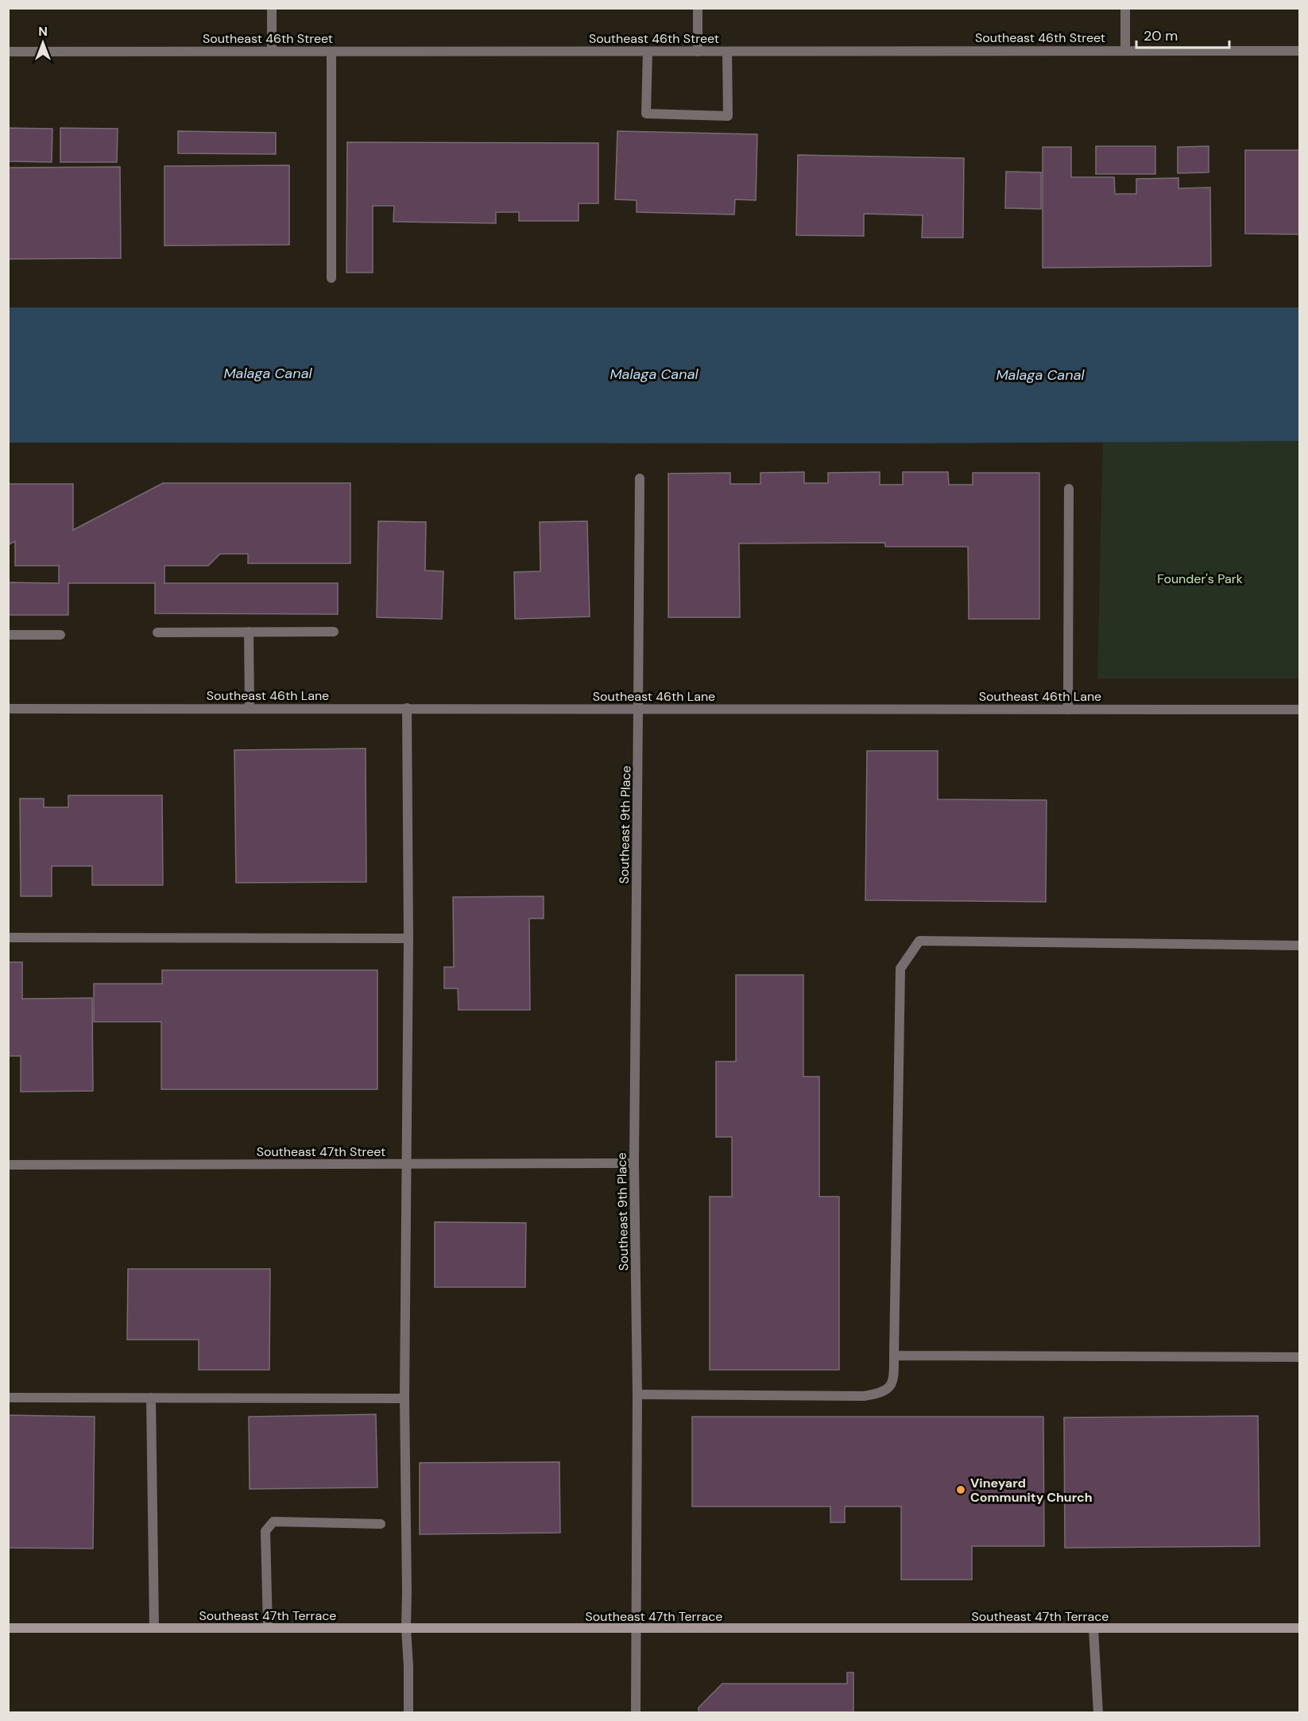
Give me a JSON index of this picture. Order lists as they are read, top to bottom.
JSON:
{
  "streets": {
    "street": [
      "Southeast 46th Street",
      "Southeast 46th Lane",
      "Southeast 9th Place",
      "Southeast 47th Street",
      "Southeast 47th Terrace"
    ]
  },
  "crossings": [
    ["Southeast 46th Lane", "Southeast 9th Place"],
    ["Southeast 9th Place", "Southeast 47th Street"],
    ["Southeast 9th Place", "Southeast 47th Terrace"]
  ],
  "water": ["Malaga Canal"],
  "parks": ["Founder's Park"],
  "places": ["Vineyard Community Church"],
  "scale_bar": "20 m",
  "north": "top"
}
